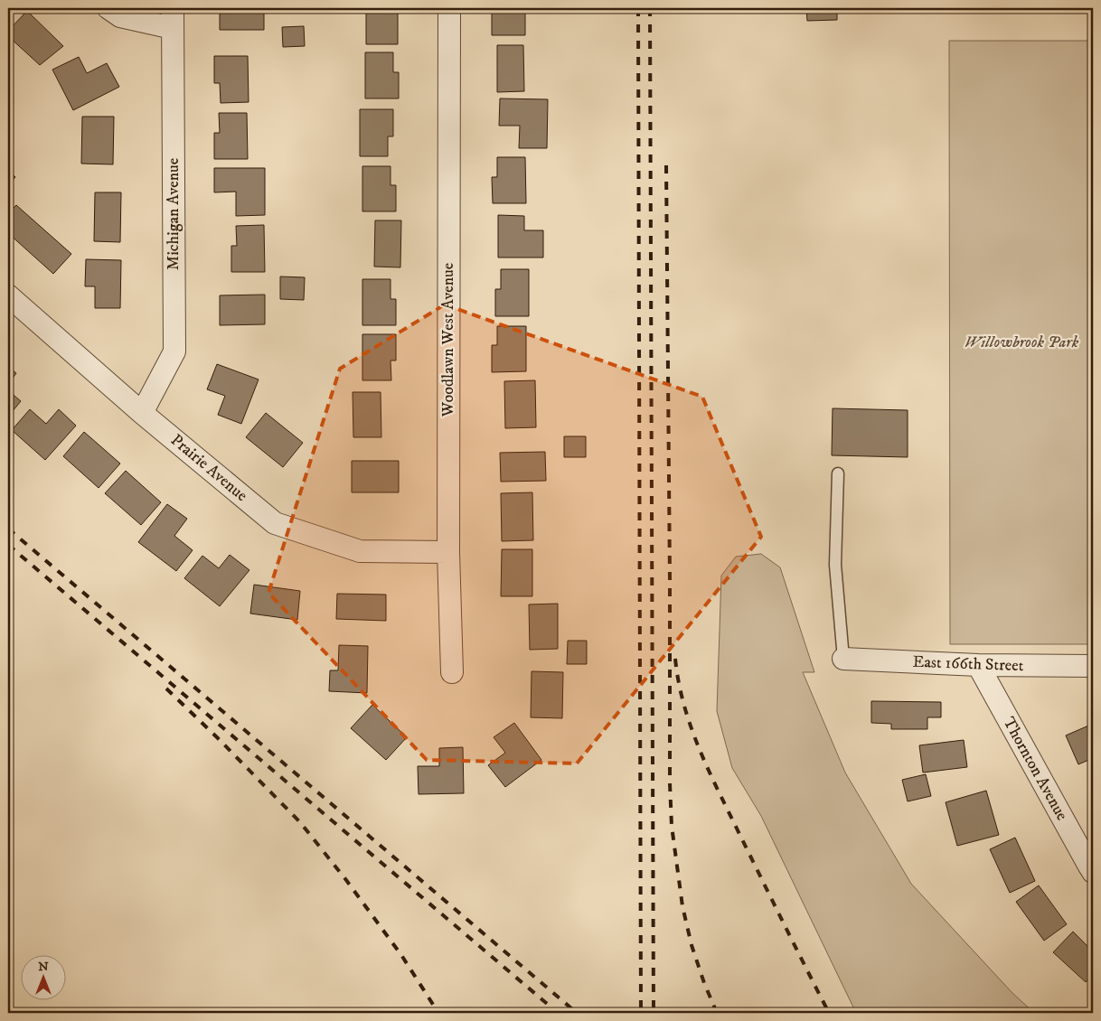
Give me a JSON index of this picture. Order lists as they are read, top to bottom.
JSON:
{
  "streets": {
    "street": [
      "Michigan Avenue",
      "Woodlawn West Avenue",
      "Prairie Avenue",
      "East 166th Street",
      "Thornton Avenue"
    ]
  },
  "crossings": [
    ["Michigan Avenue", "Prairie Avenue"],
    ["Woodlawn West Avenue", "Prairie Avenue"],
    ["East 166th Street", "Thornton Avenue"]
  ],
  "parks": ["Willowbrook Park"],
  "north": "top"
}
